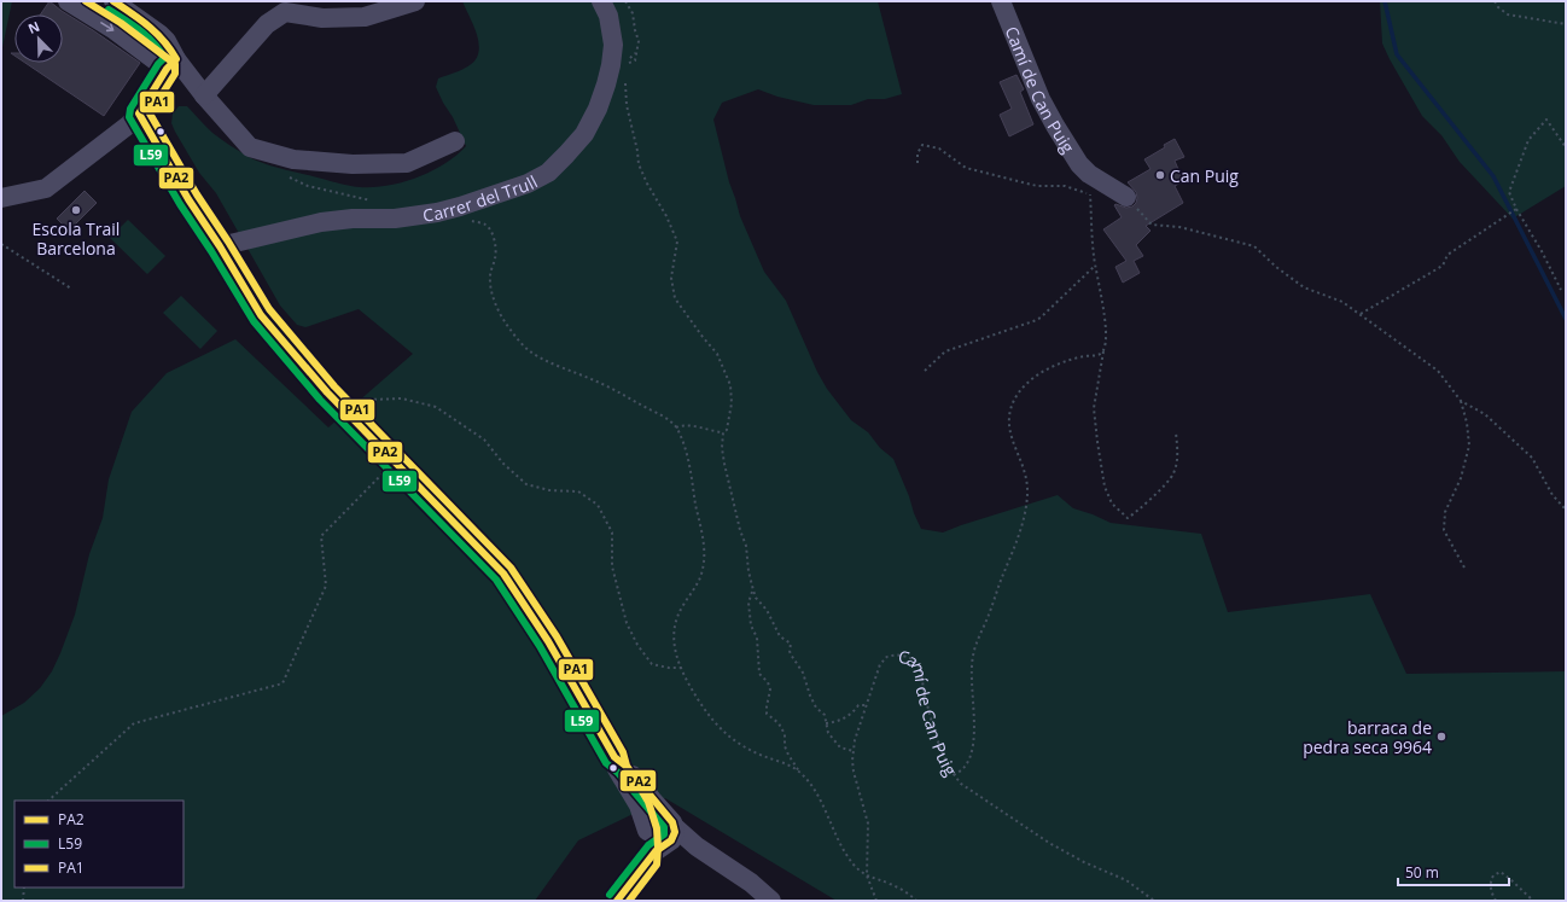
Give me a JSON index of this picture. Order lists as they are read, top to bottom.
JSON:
{
  "streets": {
    "street": ["Camí de Can Puig", "Carrer del Trull"]
  },
  "places": ["Can Puig", "Escola Trail Barcelona", "barraca de pedra seca 9964"],
  "lines": ["transit line PA2", "transit line PA1", "transit line L59"],
  "legend": ["PA2", "L59", "PA1"],
  "scale_bar": "50 m",
  "north": "top left"
}
